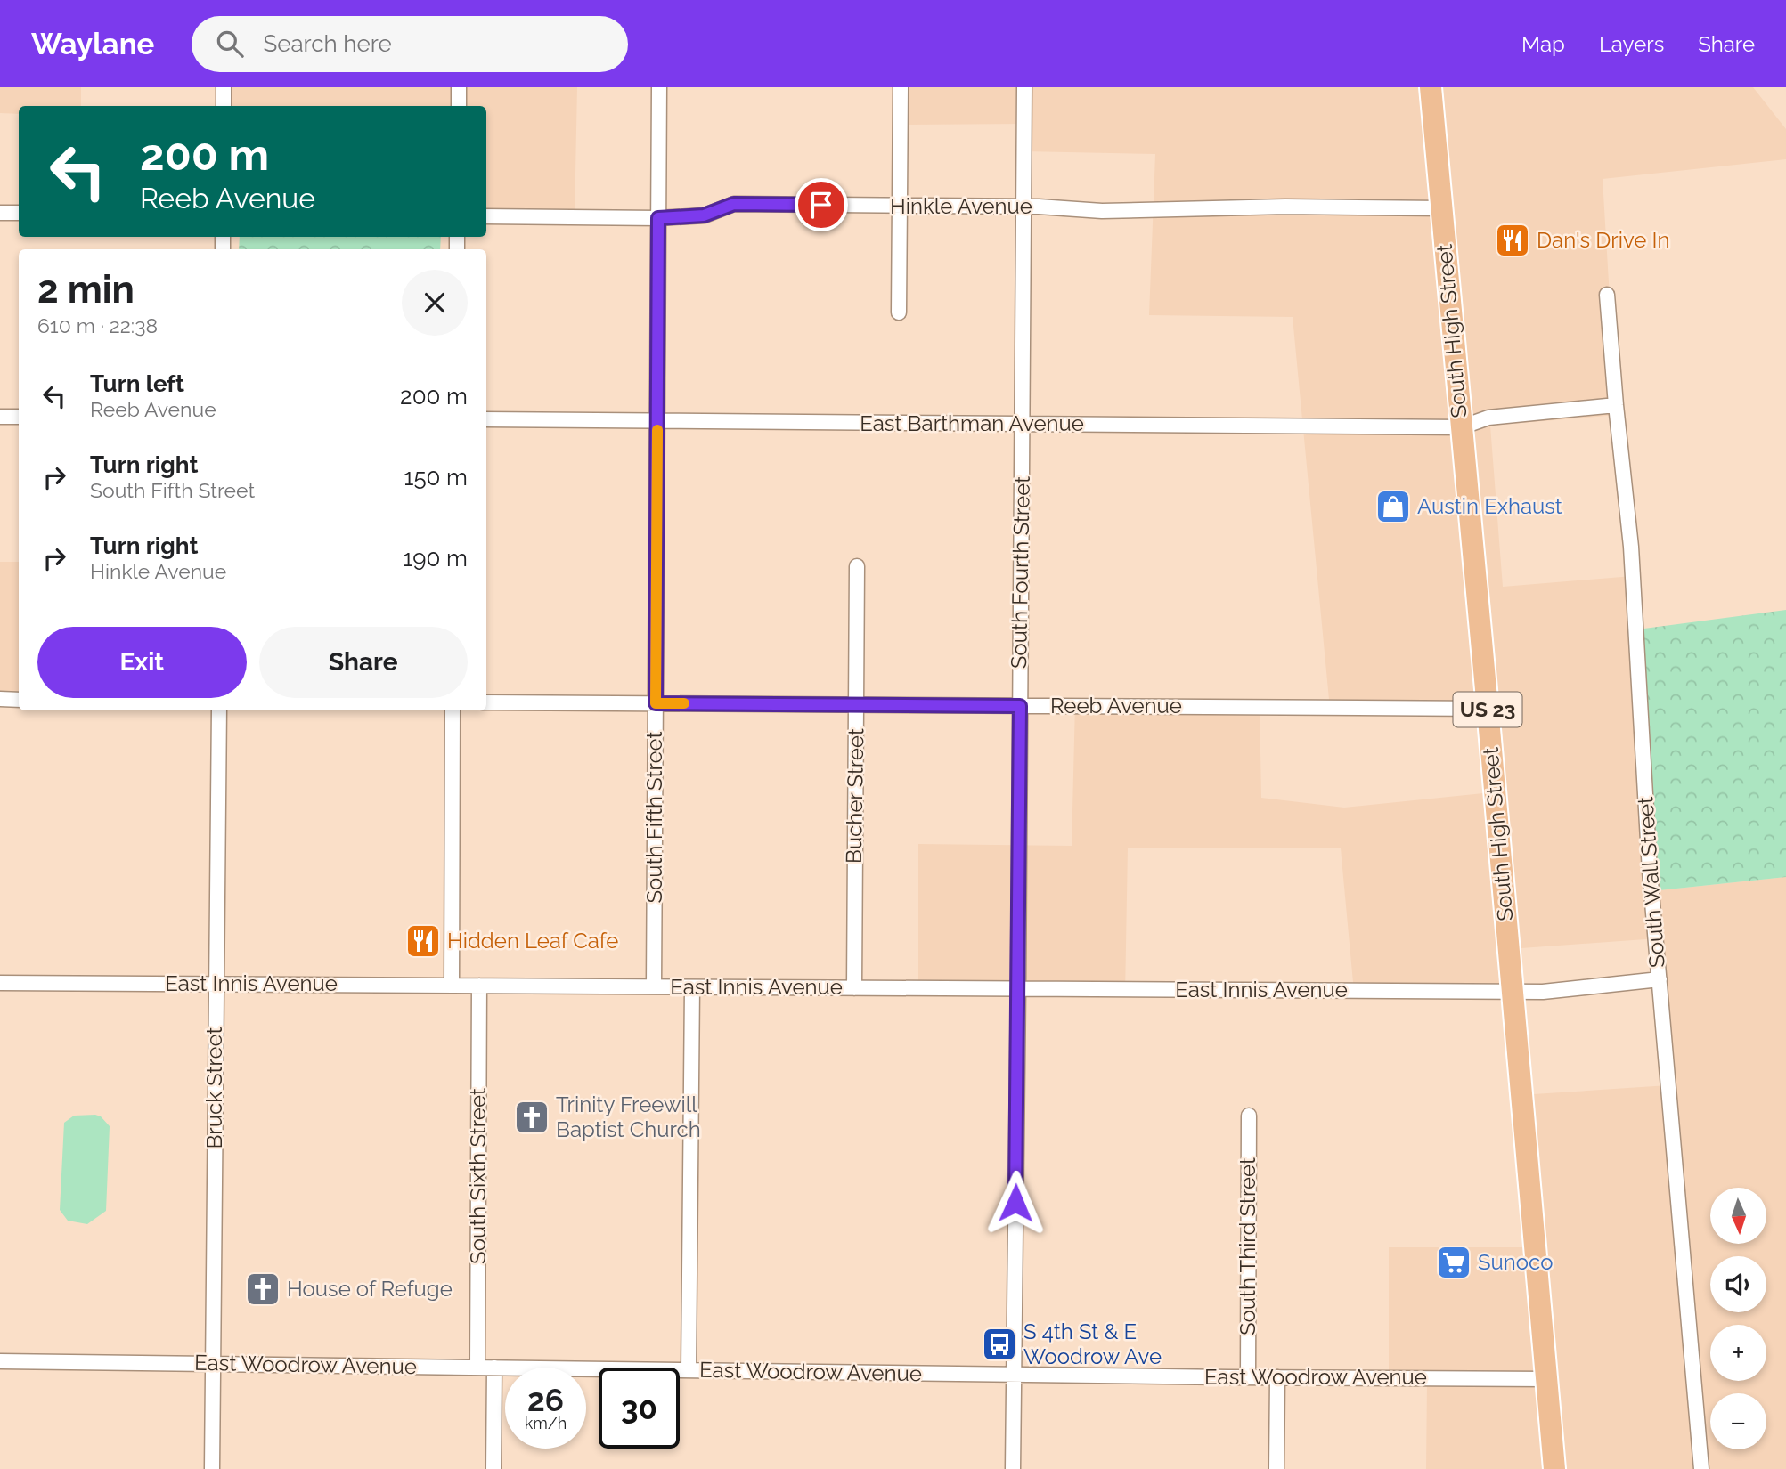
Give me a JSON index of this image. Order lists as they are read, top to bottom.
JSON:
{
  "streets": {
    "main road": ["South High Street", "US 23"],
    "street": [
      "Hinkle Avenue",
      "East Barthman Avenue",
      "South Fourth Street",
      "Reeb Avenue",
      "Bucher Street",
      "South Fifth Street",
      "South Wall Street",
      "East Innis Avenue",
      "Bruck Street",
      "South Sixth Street",
      "South Third Street",
      "East Woodrow Avenue"
    ]
  },
  "crossings": [
    ["Hinkle Avenue", "South High Street"],
    ["Hinkle Avenue", "South Fourth Street"],
    ["Hinkle Avenue", "South Fifth Street"],
    ["South High Street", "East Barthman Avenue"],
    ["South High Street", "Reeb Avenue"],
    ["South High Street", "East Innis Avenue"],
    ["South High Street", "East Woodrow Avenue"],
    ["East Barthman Avenue", "South Fourth Street"],
    ["East Barthman Avenue", "South Fifth Street"],
    ["East Barthman Avenue", "South Wall Street"],
    ["South Fourth Street", "Reeb Avenue"],
    ["South Fourth Street", "East Innis Avenue"],
    ["South Fourth Street", "East Woodrow Avenue"],
    ["Reeb Avenue", "Bucher Street"],
    ["Reeb Avenue", "South Fifth Street"],
    ["Bucher Street", "East Innis Avenue"],
    ["South Fifth Street", "East Innis Avenue"],
    ["South Wall Street", "East Innis Avenue"],
    ["East Innis Avenue", "Bruck Street"],
    ["East Innis Avenue", "South Sixth Street"],
    ["Bruck Street", "East Woodrow Avenue"],
    ["South Sixth Street", "East Woodrow Avenue"],
    ["South Third Street", "East Woodrow Avenue"]
  ],
  "places": {
    "restaurant": ["Dan's Drive In", "Hidden Leaf Cafe"],
    "shop": ["Austin Exhaust"],
    "church": ["Trinity Freewill Baptist Church", "House of Refuge"],
    "supermarket": ["Sunoco"],
    "bus stop": ["S 4th St & E Woodrow Ave"]
  },
  "north": "bottom",
  "page": {
    "header": "Waylane",
    "search": "Search here",
    "nav": ["Map", "Layers", "Share"],
    "turn": ["200 m", "Reeb Avenue"],
    "heading": ["2 min", "610 m · 22:38"],
    "list": [
      {
        "name": "Turn left",
        "note": "Reeb Avenue",
        "value": "200 m"
      },
      {
        "name": "Turn right",
        "note": "South Fifth Street",
        "value": "150 m"
      },
      {
        "name": "Turn right",
        "note": "Hinkle Avenue",
        "value": "190 m"
      }
    ],
    "buttons": ["Exit", "Share"],
    "map_buttons": ["+", "−"],
    "speed": "26 km/h",
    "limit": "30"
  }
}
